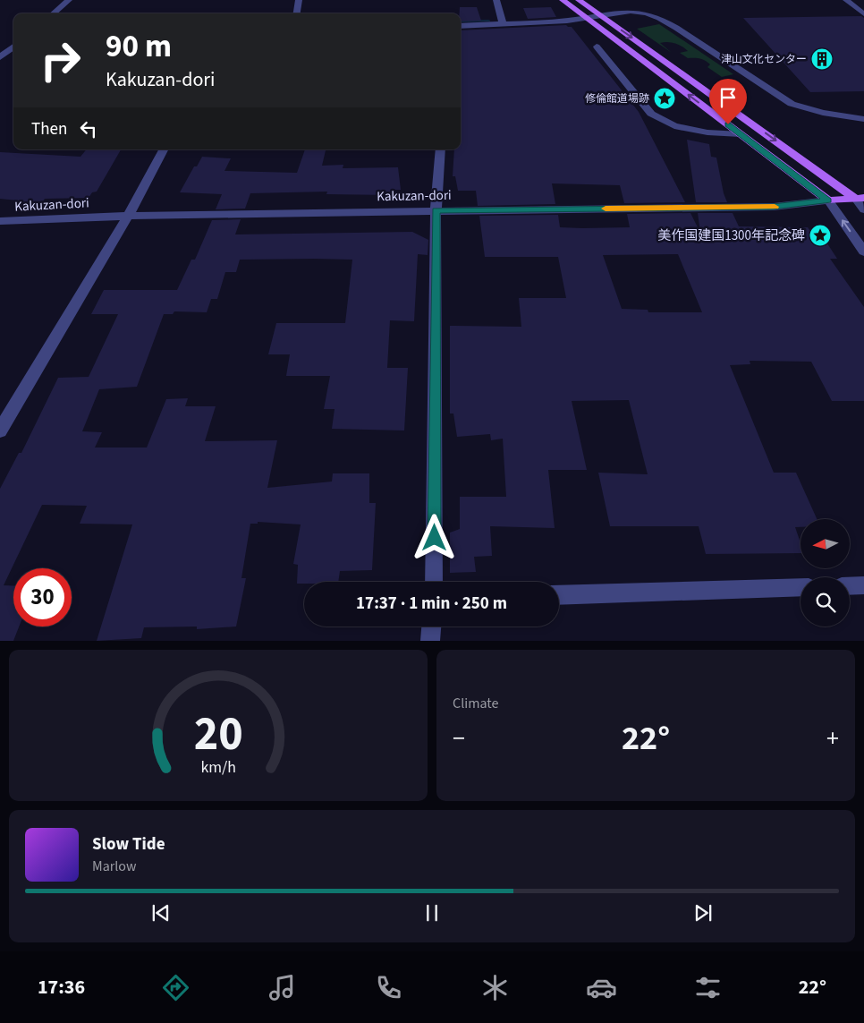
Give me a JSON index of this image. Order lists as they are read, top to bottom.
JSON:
{
  "streets": {
    "street": ["Kakuzan-dori"]
  },
  "places": {
    "building": ["津山文化センター"],
    "place": ["修倫館道場跡", "美作国建国1300年記念碑"]
  },
  "north": "left",
  "page": {
    "turn": ["90 m", "Kakuzan-dori"],
    "then": "Then",
    "limit": "30",
    "trip": "17:37 · 1 min · 250 m",
    "tile": "Climate",
    "heat": ["−", "22°", "+"],
    "song": ["Slow Tide", "Marlow"],
    "tabs": ["17:36", "22°"],
    "gauge": ["20", "km/h"]
  }
}
